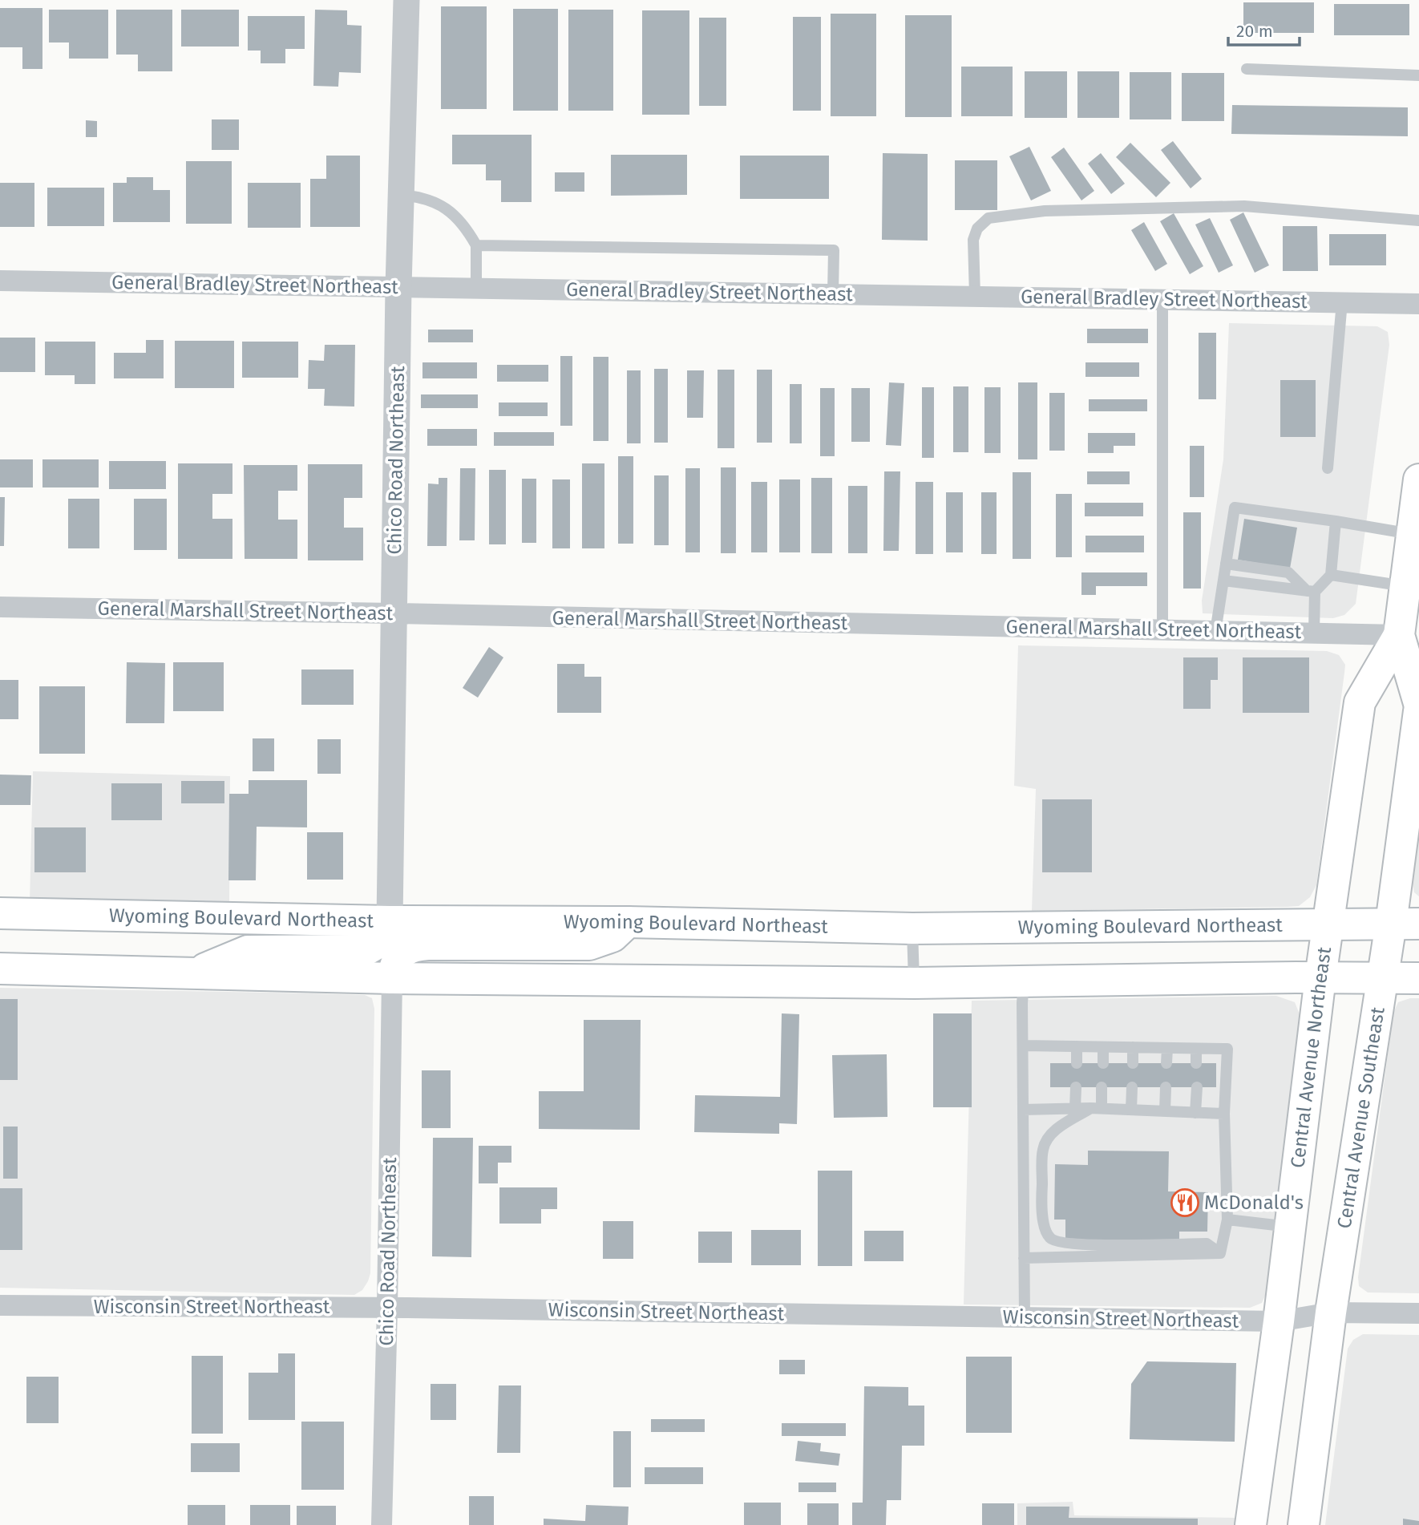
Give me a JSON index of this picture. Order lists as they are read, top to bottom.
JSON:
{
  "streets": {
    "main road": ["Wyoming Boulevard Northeast", "Central Avenue Northeast", "Central Avenue Southeast"],
    "street": [
      "General Bradley Street Northeast",
      "Chico Road Northeast",
      "General Marshall Street Northeast",
      "Wisconsin Street Northeast"
    ]
  },
  "crossings": [
    ["General Bradley Street Northeast", "Chico Road Northeast"],
    ["Chico Road Northeast", "General Marshall Street Northeast"],
    ["Chico Road Northeast", "Wyoming Boulevard Northeast"],
    ["Chico Road Northeast", "Wisconsin Street Northeast"],
    ["General Marshall Street Northeast", "Central Avenue Northeast"],
    ["Wyoming Boulevard Northeast", "Central Avenue Northeast"],
    ["Wyoming Boulevard Northeast", "Central Avenue Southeast"],
    ["Central Avenue Northeast", "Wisconsin Street Northeast"],
    ["Central Avenue Southeast", "Wisconsin Street Northeast"]
  ],
  "places": {
    "restaurant": ["McDonald's"]
  },
  "scale_bar": "20 m"
}
